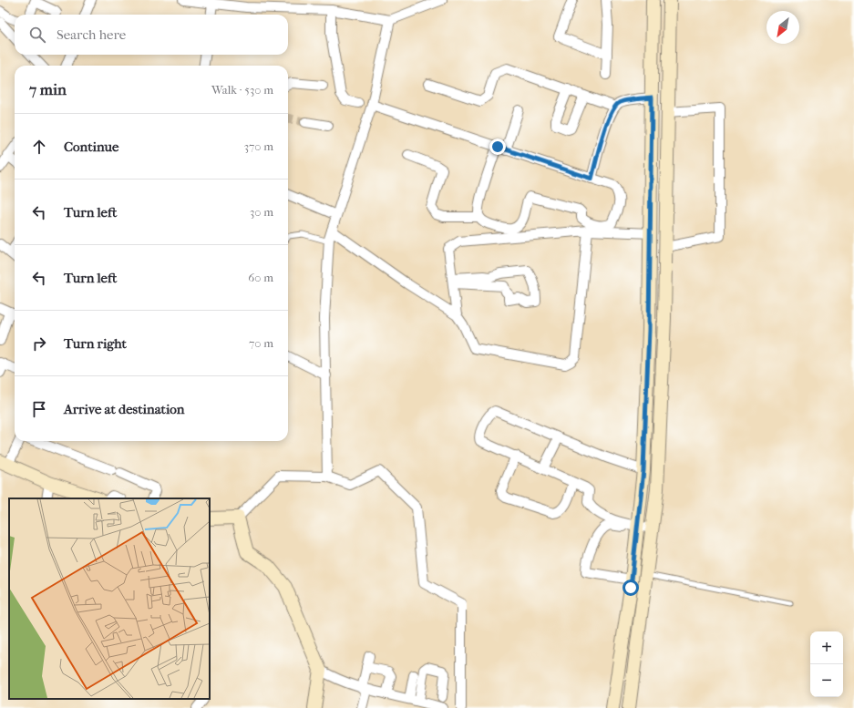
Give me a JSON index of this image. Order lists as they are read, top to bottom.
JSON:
{
  "north": "bottom left",
  "page": {
    "search": "Search here",
    "heading": ["7 min", "Walk · 530 m"],
    "list": [
      ["Continue", "370 m"],
      ["Turn left", "30 m"],
      ["Turn left", "60 m"],
      ["Turn right", "70 m"],
      "Arrive at destination"
    ],
    "map_buttons": ["+", "−"]
  }
}
